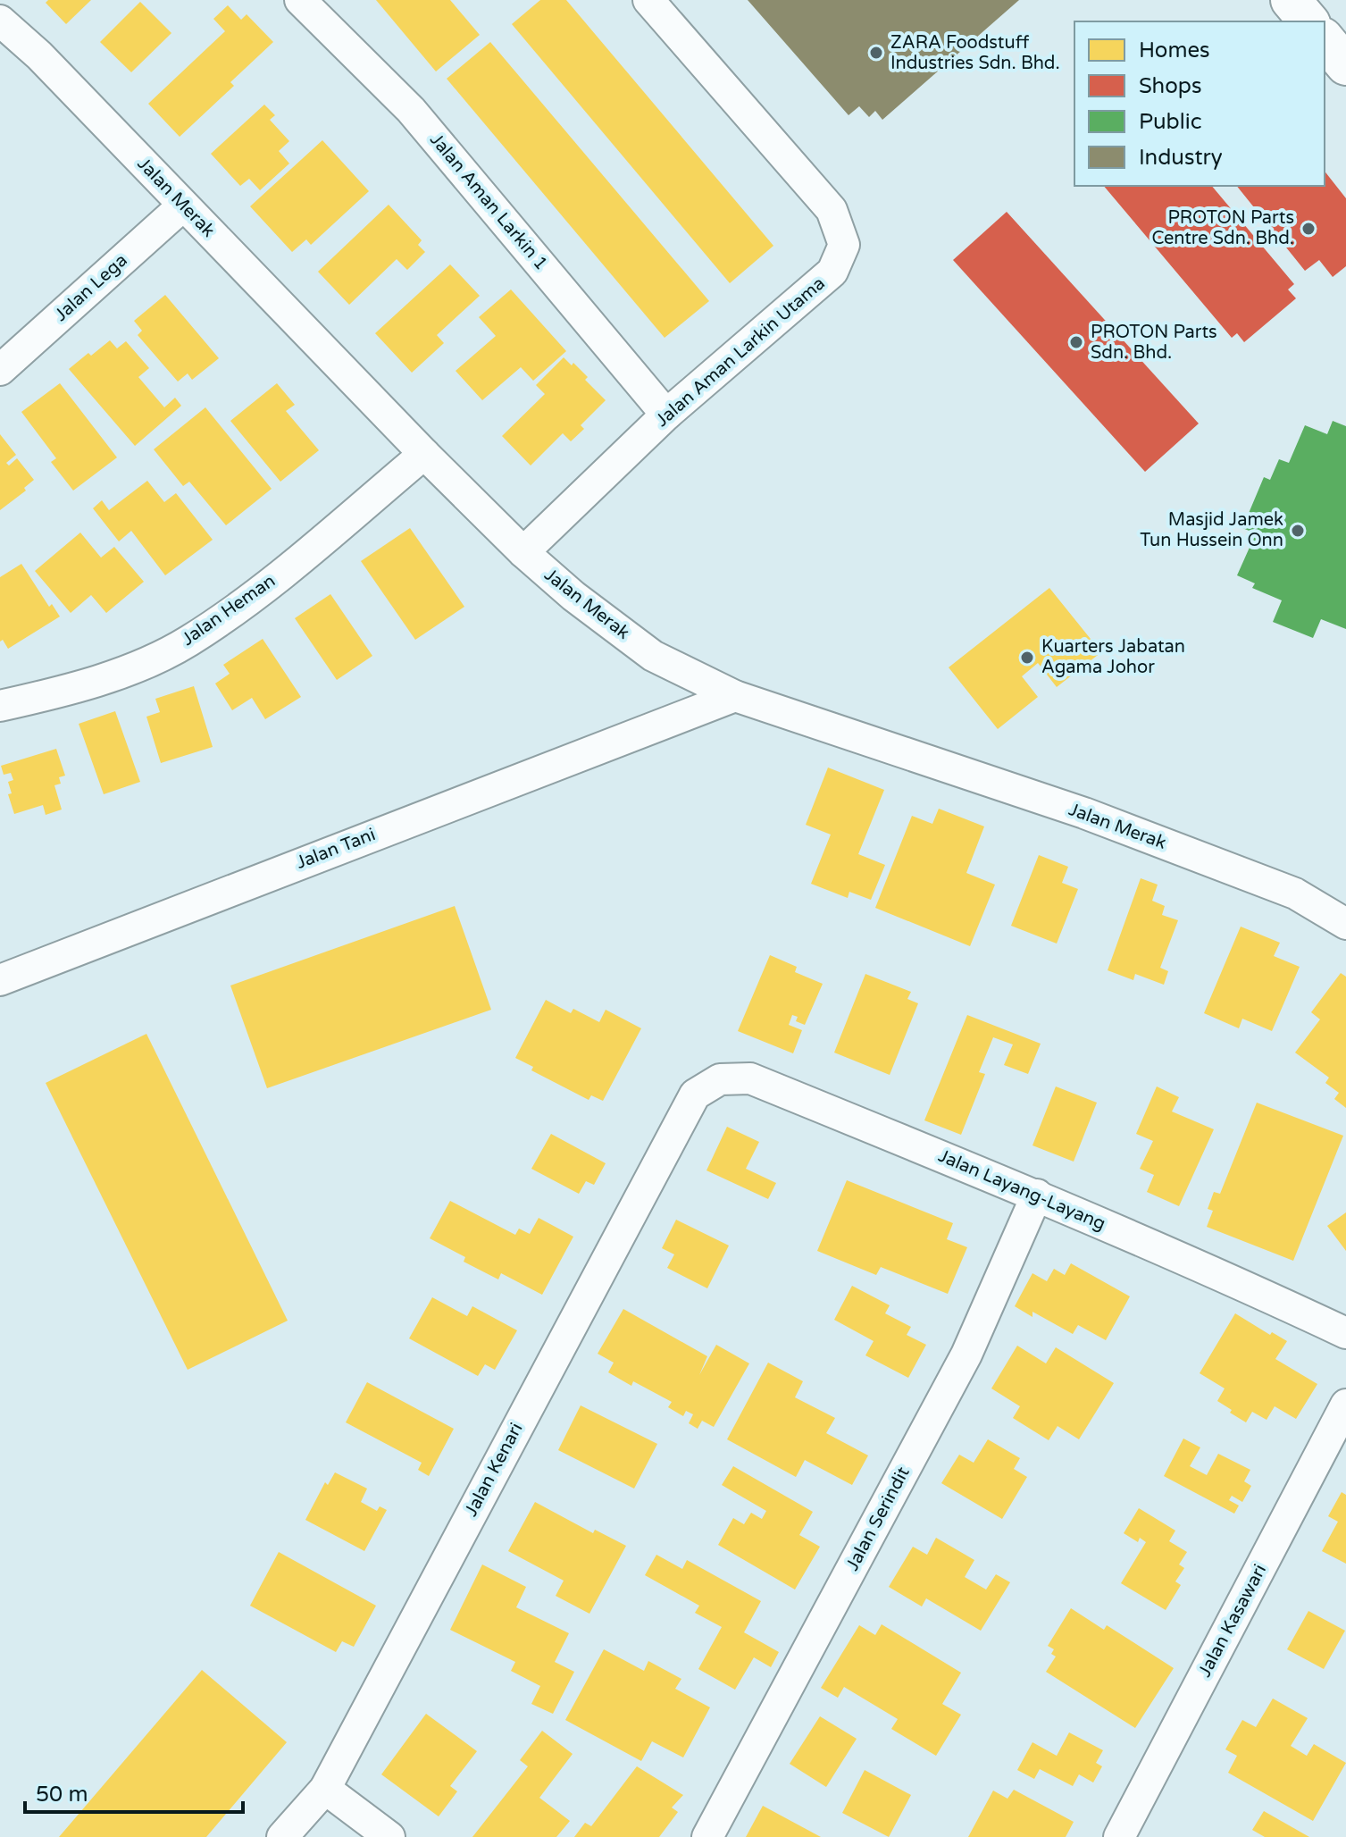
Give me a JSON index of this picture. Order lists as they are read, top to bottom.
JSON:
{
  "streets": {
    "street": [
      "Jalan Merak",
      "Jalan Aman Larkin 1",
      "Jalan Lega",
      "Jalan Aman Larkin Utama",
      "Jalan Heman",
      "Jalan Tani",
      "Jalan Layang-Layang",
      "Jalan Kenari",
      "Jalan Serindit",
      "Jalan Kasawari"
    ]
  },
  "crossings": [
    ["Jalan Merak", "Jalan Lega"],
    ["Jalan Merak", "Jalan Aman Larkin Utama"],
    ["Jalan Merak", "Jalan Heman"],
    ["Jalan Merak", "Jalan Tani"],
    ["Jalan Aman Larkin 1", "Jalan Aman Larkin Utama"],
    ["Jalan Layang-Layang", "Jalan Kenari"],
    ["Jalan Layang-Layang", "Jalan Serindit"]
  ],
  "places": [
    "ZARA Foodstuff Industries Sdn. Bhd.",
    "PROTON Parts Centre Sdn. Bhd.",
    "PROTON Parts Sdn. Bhd.",
    "Masjid Jamek Tun Hussein Onn",
    "Kuarters Jabatan Agama Johor"
  ],
  "legend": [
    "Homes",
    "Shops",
    "Public",
    "Industry"
  ],
  "scale_bar": "50 m"
}
